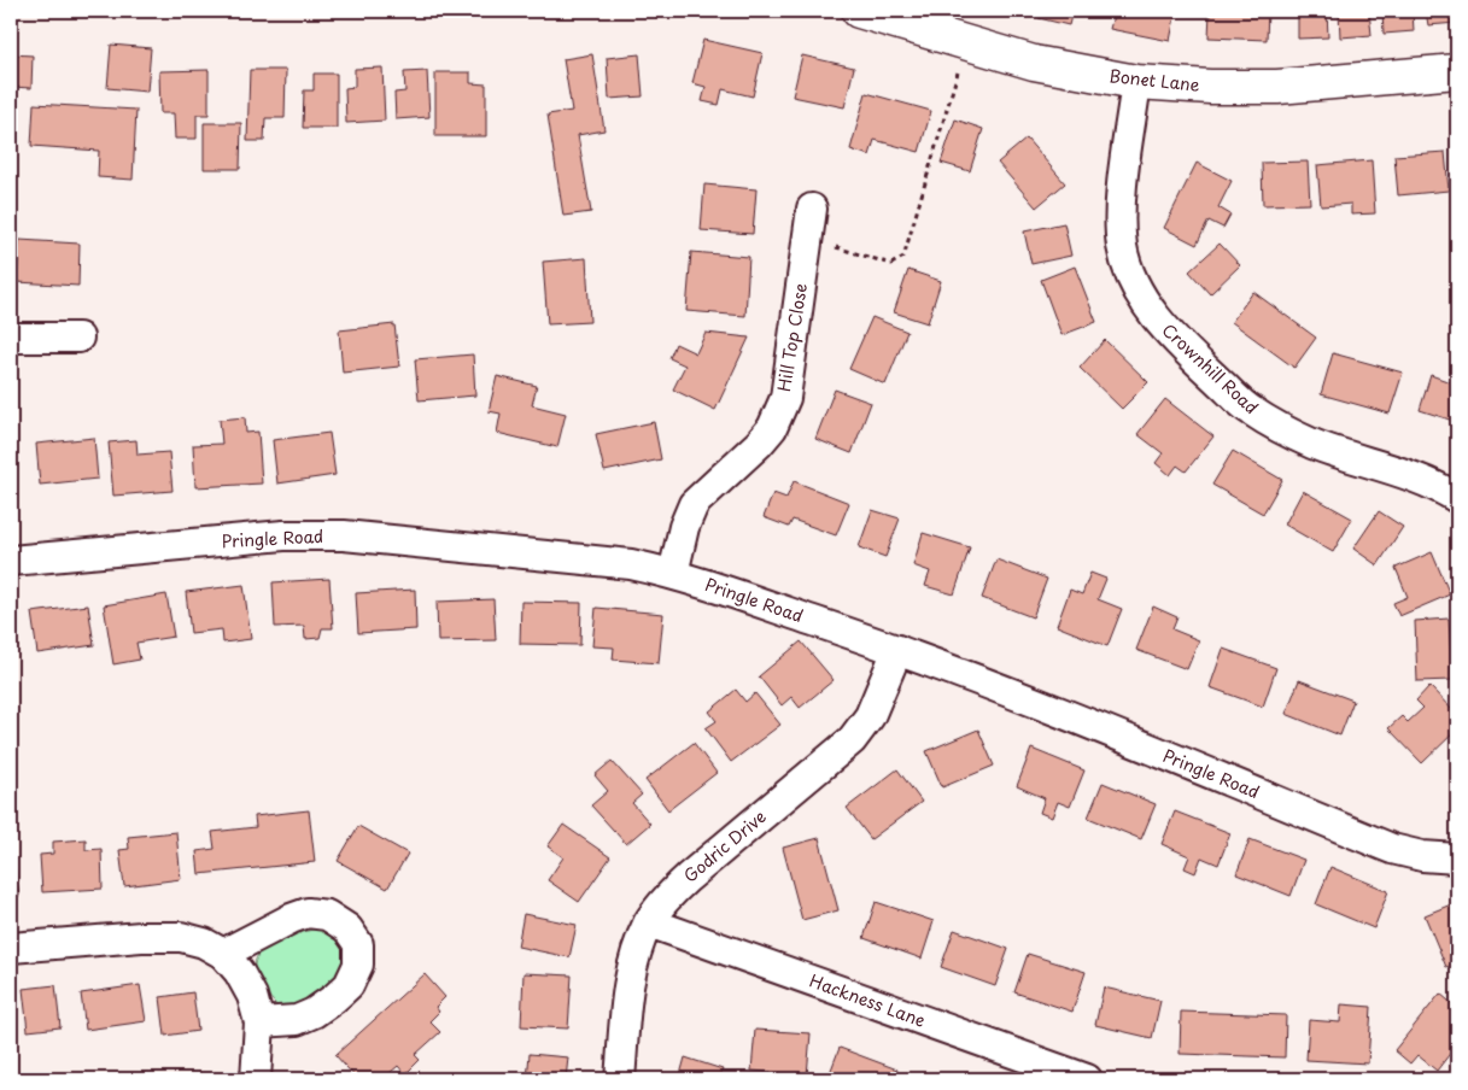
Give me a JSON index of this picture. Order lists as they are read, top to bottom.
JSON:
{
  "streets": {
    "main road": ["Bonet Lane"],
    "street": [
      "Hill Top Close",
      "Crownhill Road",
      "Pringle Road",
      "Godric Drive",
      "Hackness Lane"
    ]
  },
  "crossings": [
    ["Bonet Lane", "Crownhill Road"],
    ["Hill Top Close", "Pringle Road"],
    ["Pringle Road", "Godric Drive"],
    ["Godric Drive", "Hackness Lane"]
  ]
}
